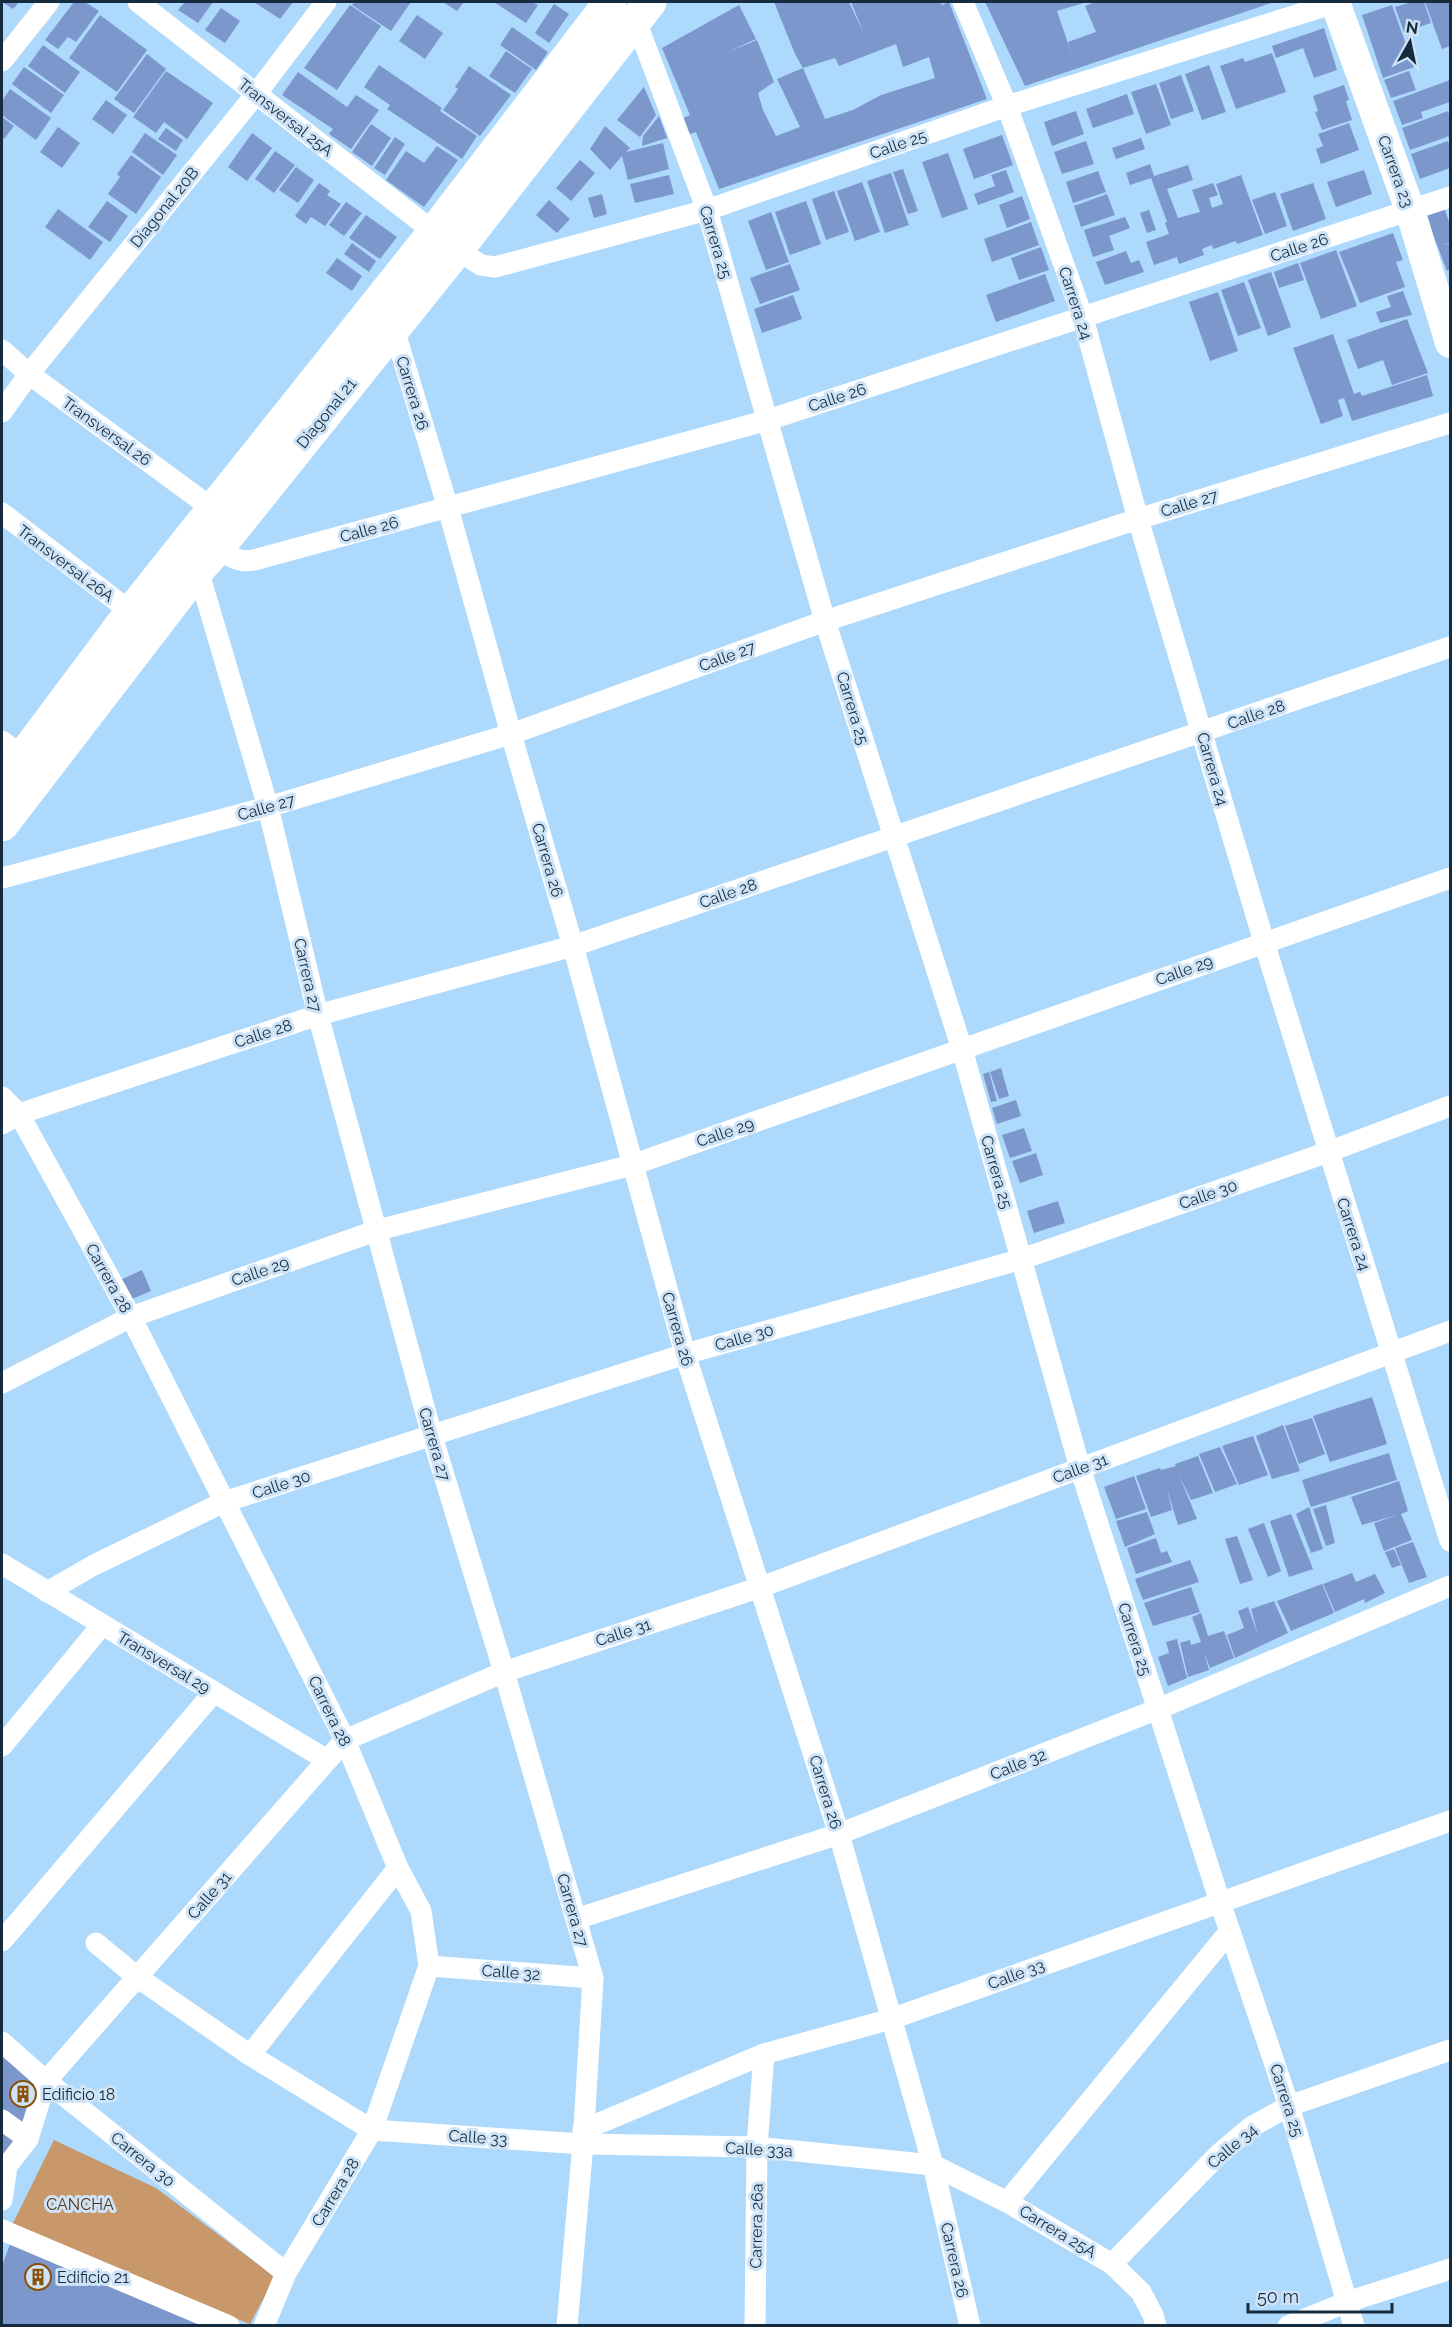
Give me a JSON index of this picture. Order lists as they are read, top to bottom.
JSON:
{
  "streets": {
    "highway": ["Diagonal 21"],
    "street": [
      "Transversal 25A",
      "Calle 25",
      "Carrera 23",
      "Diagonal 20B",
      "Carrera 25",
      "Calle 26",
      "Carrera 24",
      "Carrera 26",
      "Transversal 26",
      "Calle 27",
      "Transversal 26A",
      "Calle 28",
      "Calle 29",
      "Carrera 27",
      "Calle 30",
      "Carrera 28",
      "Calle 31",
      "Transversal 29",
      "Calle 32",
      "Calle 33",
      "Calle 34",
      "Calle 33a",
      "Carrera 30",
      "Carrera 26a",
      "Carrera 25A"
    ]
  },
  "crossings": [
    ["Transversal 25A", "Calle 25"],
    ["Transversal 25A", "Diagonal 20B"],
    ["Transversal 25A", "Diagonal 21"],
    ["Calle 25", "Carrera 23"],
    ["Calle 25", "Carrera 25"],
    ["Calle 25", "Carrera 24"],
    ["Calle 25", "Diagonal 21"],
    ["Carrera 23", "Calle 26"],
    ["Diagonal 20B", "Transversal 26"],
    ["Carrera 25", "Calle 26"],
    ["Carrera 25", "Diagonal 21"],
    ["Carrera 25", "Calle 27"],
    ["Carrera 25", "Calle 28"],
    ["Carrera 25", "Calle 29"],
    ["Carrera 25", "Calle 30"],
    ["Carrera 25", "Calle 31"],
    ["Carrera 25", "Calle 32"],
    ["Carrera 25", "Calle 33"],
    ["Carrera 25", "Calle 34"],
    ["Calle 26", "Carrera 24"],
    ["Calle 26", "Carrera 26"],
    ["Calle 26", "Diagonal 21"],
    ["Calle 26", "Carrera 27"],
    ["Carrera 24", "Calle 27"],
    ["Carrera 24", "Calle 28"],
    ["Carrera 24", "Calle 29"],
    ["Carrera 24", "Calle 30"],
    ["Carrera 24", "Calle 31"],
    ["Carrera 26", "Diagonal 21"],
    ["Carrera 26", "Calle 27"],
    ["Carrera 26", "Calle 28"],
    ["Carrera 26", "Calle 29"],
    ["Carrera 26", "Calle 30"],
    ["Carrera 26", "Calle 31"],
    ["Carrera 26", "Calle 32"],
    ["Carrera 26", "Calle 33"],
    ["Carrera 26", "Calle 33a"],
    ["Carrera 26", "Carrera 25A"],
    ["Diagonal 21", "Transversal 26"],
    ["Diagonal 21", "Transversal 26A"],
    ["Diagonal 21", "Carrera 27"],
    ["Calle 27", "Carrera 27"],
    ["Calle 28", "Carrera 27"],
    ["Calle 28", "Carrera 28"],
    ["Calle 29", "Carrera 27"],
    ["Calle 29", "Carrera 28"],
    ["Carrera 27", "Calle 30"],
    ["Carrera 27", "Calle 31"],
    ["Carrera 27", "Calle 32"],
    ["Carrera 27", "Calle 33"],
    ["Carrera 27", "Calle 33a"],
    ["Calle 30", "Carrera 28"],
    ["Calle 30", "Transversal 29"],
    ["Carrera 28", "Calle 31"],
    ["Carrera 28", "Calle 32"],
    ["Carrera 28", "Calle 33"],
    ["Carrera 28", "Carrera 30"],
    ["Calle 31", "Transversal 29"],
    ["Calle 31", "Carrera 30"],
    ["Calle 33", "Calle 33a"],
    ["Calle 33", "Carrera 26a"],
    ["Calle 34", "Carrera 25A"],
    ["Calle 33a", "Carrera 26a"],
    ["Calle 33a", "Carrera 25A"]
  ],
  "parks": ["CANCHA"],
  "places": {
    "building": ["Edificio 18", "Edificio 21"]
  },
  "scale_bar": "50 m",
  "north": "top"
}
